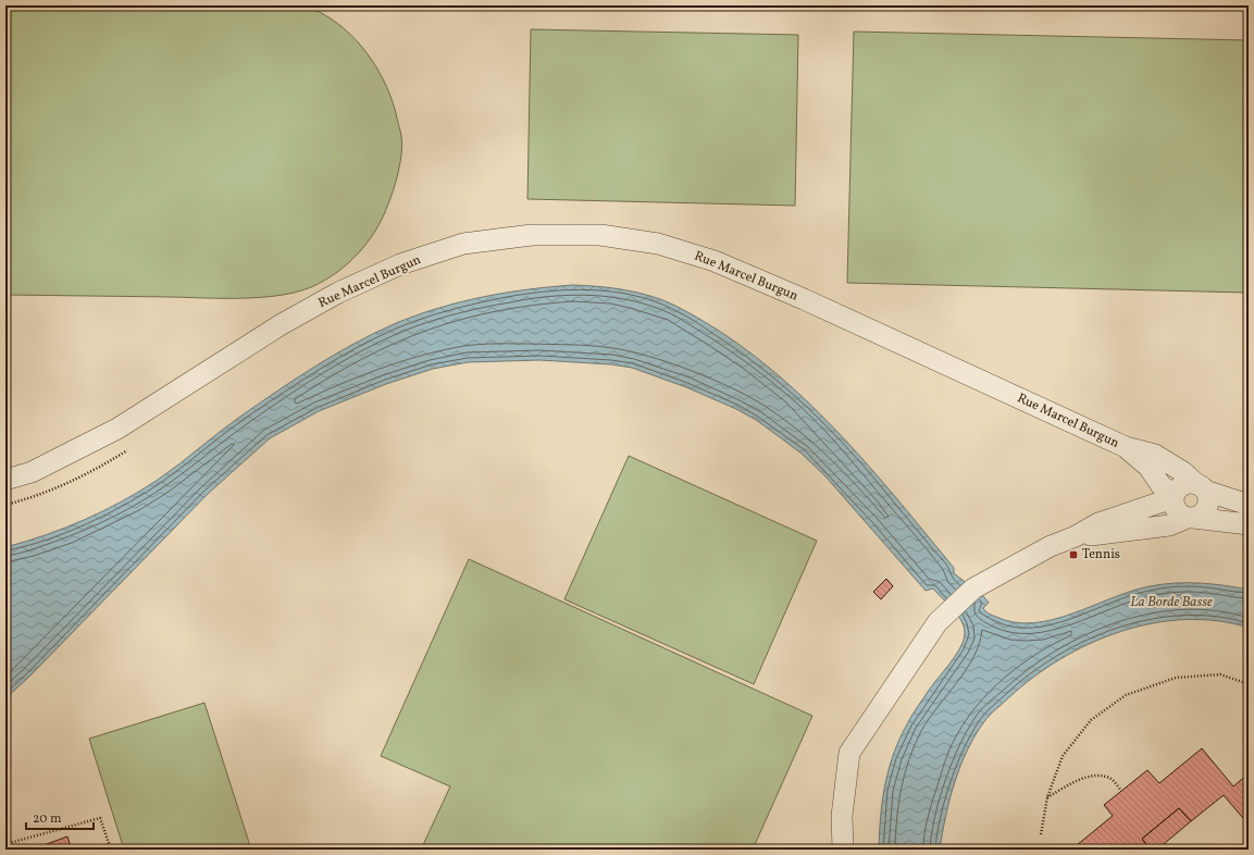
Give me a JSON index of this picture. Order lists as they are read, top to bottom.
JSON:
{
  "streets": {
    "street": ["Rue Marcel Burgun"]
  },
  "water": ["La Borde Basse"],
  "places": {
    "transit": ["Tennis"]
  },
  "scale_bar": "20 m"
}
